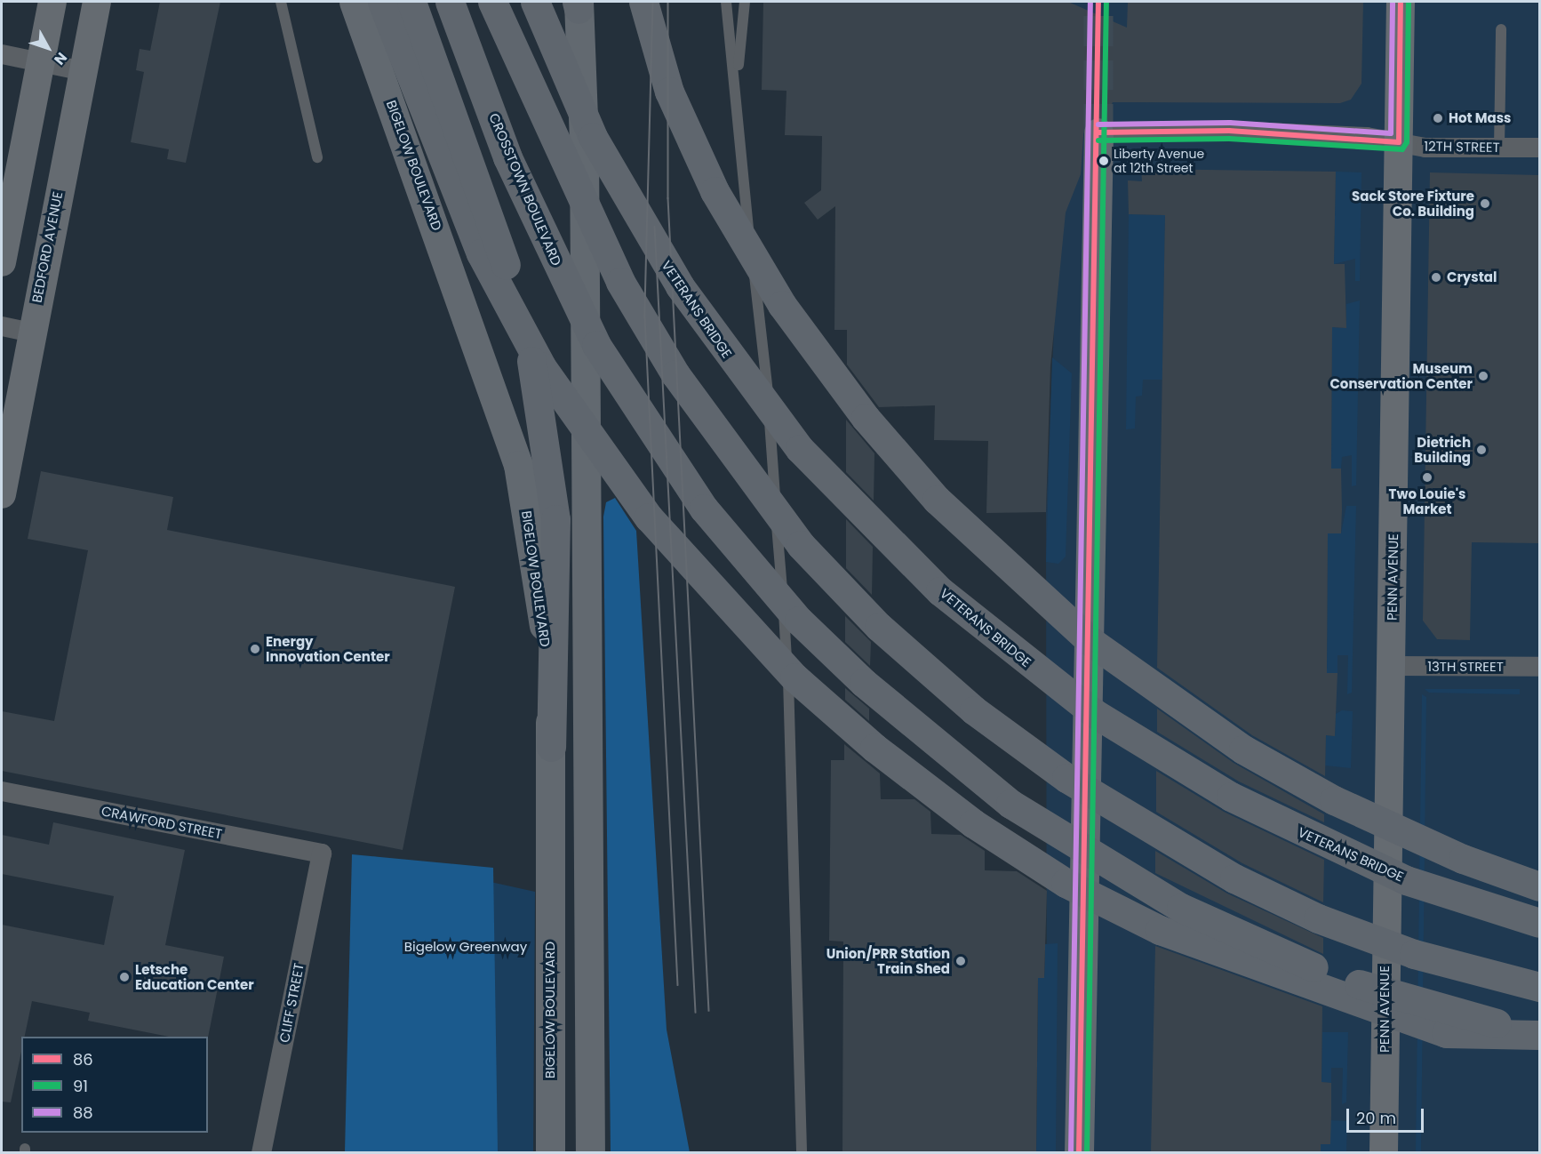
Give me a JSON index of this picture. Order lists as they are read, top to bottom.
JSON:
{
  "streets": {
    "highway": ["CROSSTOWN BOULEVARD", "VETERANS BRIDGE"],
    "main road": ["BIGELOW BOULEVARD"],
    "street": [
      "12TH STREET",
      "BEDFORD AVENUE",
      "PENN AVENUE",
      "13TH STREET",
      "CRAWFORD STREET",
      "CLIFF STREET"
    ]
  },
  "crossings": [
    ["12TH STREET", "PENN AVENUE"],
    ["PENN AVENUE", "13TH STREET"],
    ["CRAWFORD STREET", "CLIFF STREET"]
  ],
  "parks": ["Bigelow Greenway"],
  "places": [
    "Hot Mass",
    "Liberty Avenue at 12th Street",
    "Sack Store Fixture Co. Building",
    "Crystal",
    "Museum Conservation Center",
    "Dietrich Building",
    "Two Louie's Market",
    "Energy Innovation Center",
    "Union/PRR Station Train Shed",
    "Letsche Education Center"
  ],
  "lines": ["transit line 86", "transit line 91", "transit line 88"],
  "legend": ["86", "91", "88"],
  "scale_bar": "20 m",
  "north": "bottom right"
}
